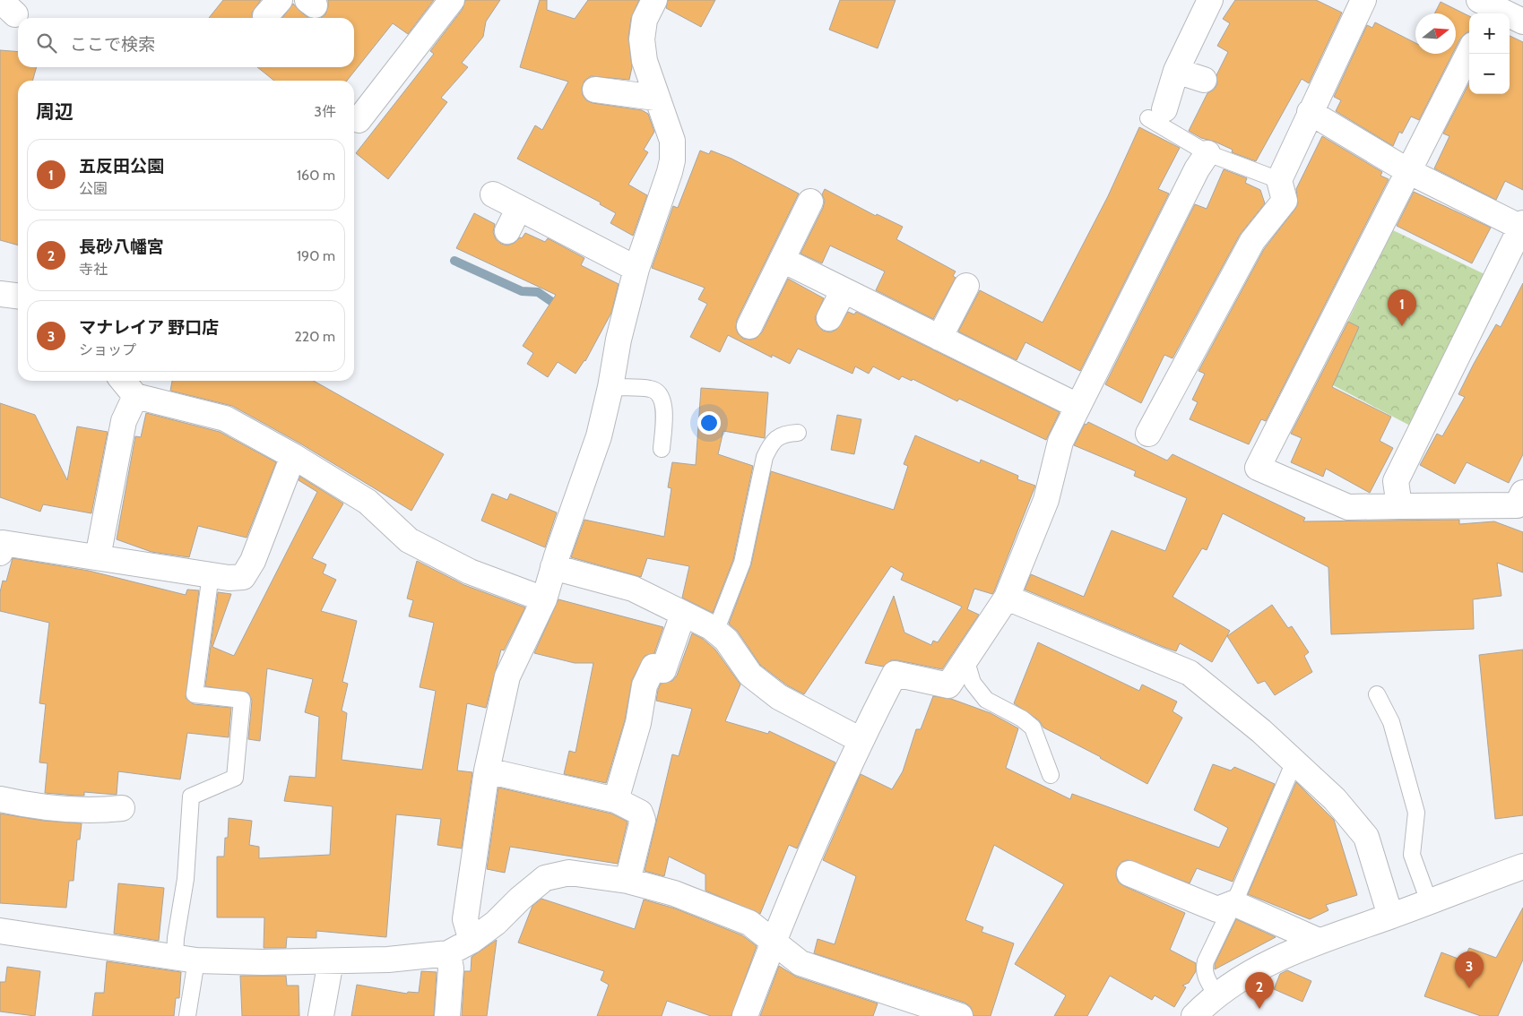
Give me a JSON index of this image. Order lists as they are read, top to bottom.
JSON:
{
  "north": "right",
  "page": {
    "map_buttons": ["+", "−"],
    "search": "ここで検索",
    "heading": ["周辺", "3件"],
    "list": [
      {
        "mark": "1",
        "name": "五反田公園",
        "note": "公園",
        "value": "160 m"
      },
      {
        "mark": "2",
        "name": "長砂八幡宮",
        "note": "寺社",
        "value": "190 m"
      },
      {
        "mark": "3",
        "name": "マナレイア 野口店",
        "note": "ショップ",
        "value": "220 m"
      }
    ],
    "pins": ["1", "3", "2"]
  }
}
